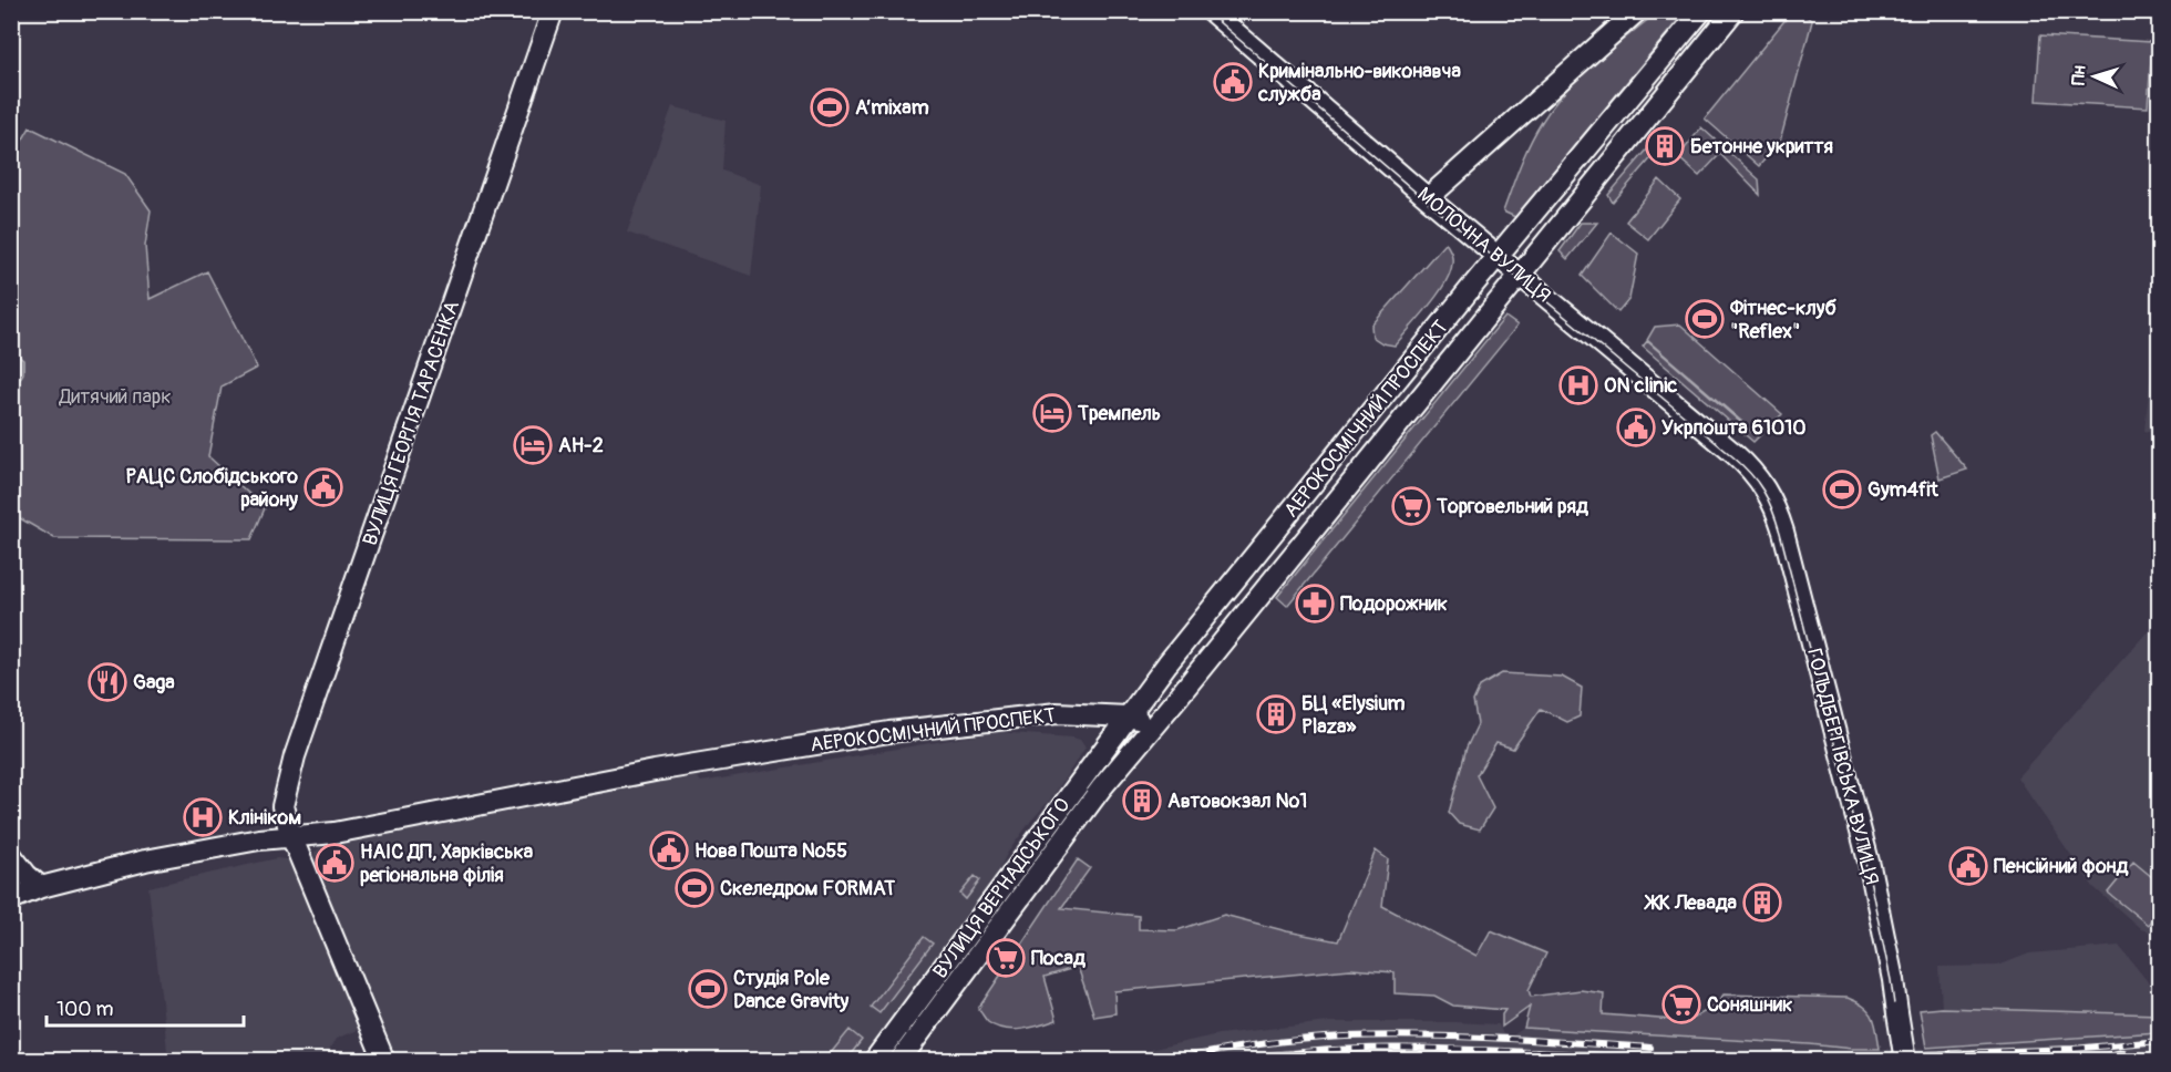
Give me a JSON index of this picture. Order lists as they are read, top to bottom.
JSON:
{
  "streets": {
    "main road": [
      "МОЛОЧНА ВУЛИЦЯ",
      "АЕРОКОСМІЧНИЙ ПРОСПЕКТ",
      "ВУЛИЦЯ ГЕОРГІЯ ТАРАСЕНКА",
      "ГОЛЬДБЕРГІВСЬКА ВУЛИЦЯ",
      "ВУЛИЦЯ ВЕРНАДСЬКОГО"
    ]
  },
  "crossings": [
    ["МОЛОЧНА ВУЛИЦЯ", "АЕРОКОСМІЧНИЙ ПРОСПЕКТ"],
    ["МОЛОЧНА ВУЛИЦЯ", "ГОЛЬДБЕРГІВСЬКА ВУЛИЦЯ"],
    ["АЕРОКОСМІЧНИЙ ПРОСПЕКТ", "ВУЛИЦЯ ГЕОРГІЯ ТАРАСЕНКА"],
    ["АЕРОКОСМІЧНИЙ ПРОСПЕКТ", "ВУЛИЦЯ ВЕРНАДСЬКОГО"]
  ],
  "parks": ["Дитячий парк"],
  "places": {
    "public building": [
      "Кримінально-виконавча служба",
      "Укрпошта 61010",
      "РАЦС Слобідського району",
      "Нова Пошта №55",
      "НАІС ДП, Харківська регіональна філія",
      "Пенсійний фонд"
    ],
    "sports": [
      "A’mixam",
      "Фітнес-клуб \"Reflex\"",
      "Gym4fit",
      "Скеледром FORMAT",
      "Студія Pole Dance Gravity"
    ],
    "building": [
      "Бетонне укриття",
      "БЦ «Elysium Plaza»",
      "Автовокзал №1",
      "ЖК Левада"
    ],
    "hospital": ["ON clinic", "Клініком"],
    "hotel": ["Тремпель", "АН-2"],
    "supermarket": ["Торговельний ряд", "Посад", "Соняшник"],
    "pharmacy": ["Подорожник"],
    "restaurant": ["Gaga"]
  },
  "scale_bar": "100 m",
  "north": "left"
}
